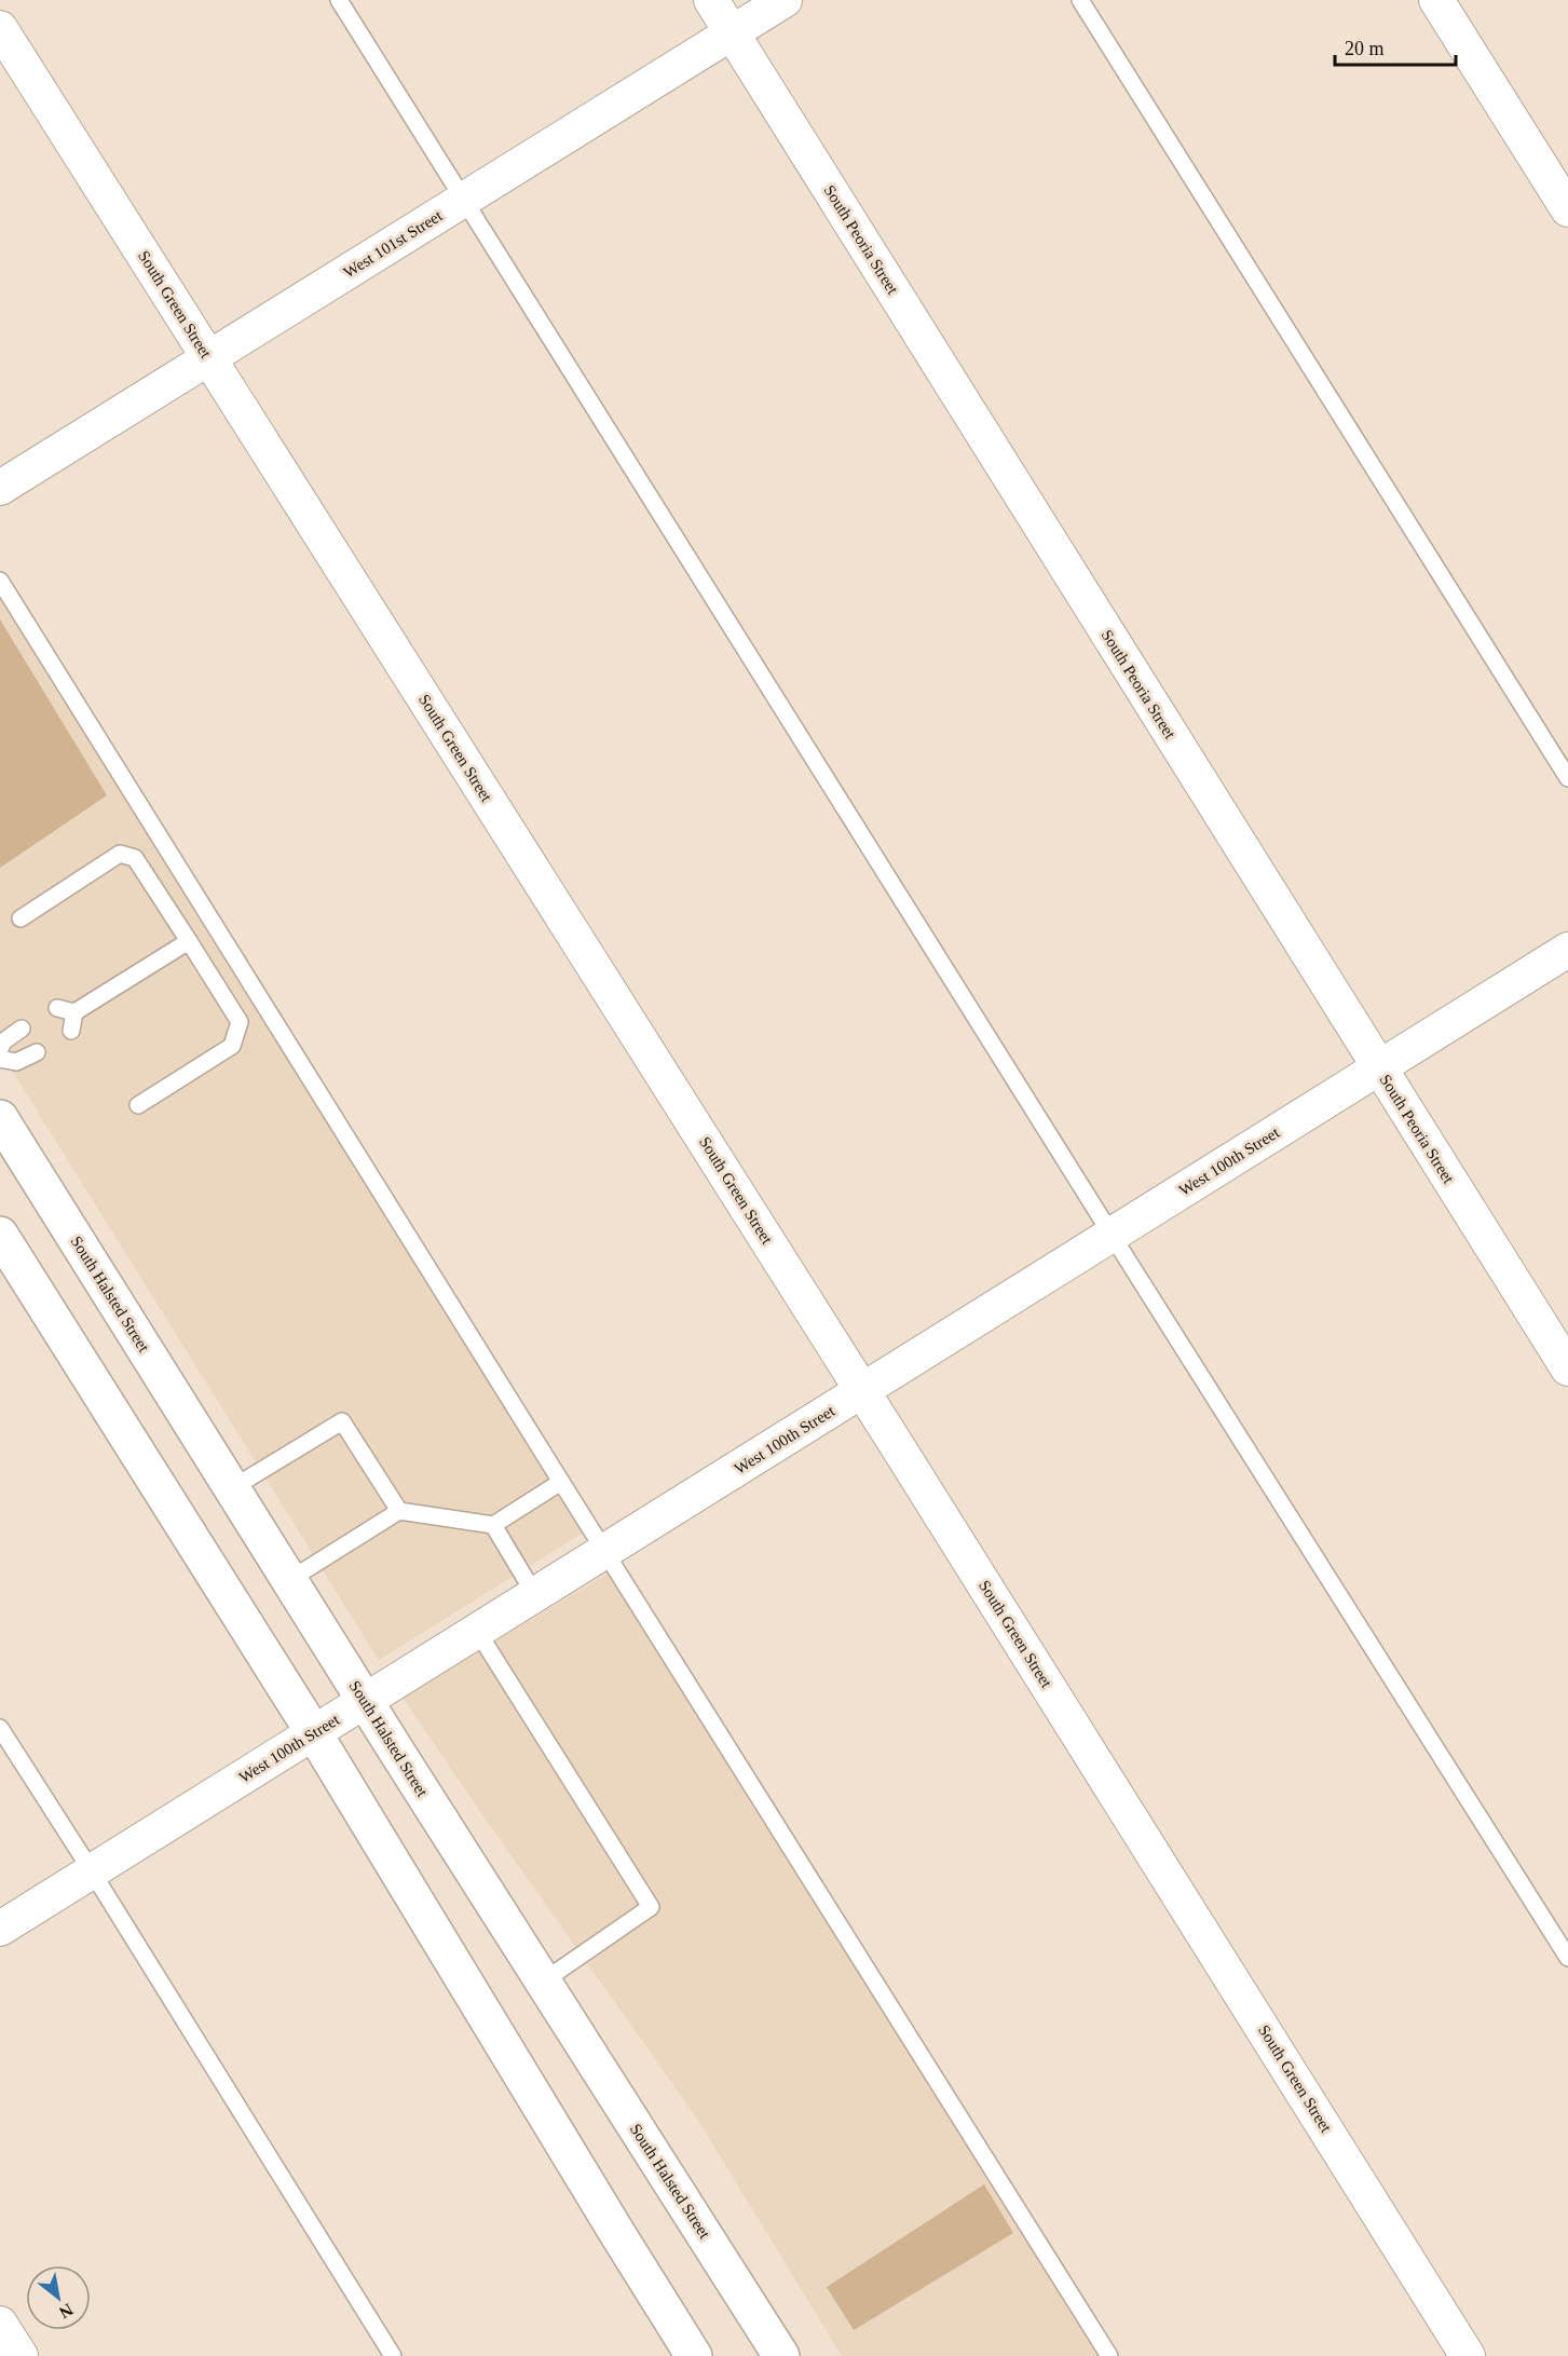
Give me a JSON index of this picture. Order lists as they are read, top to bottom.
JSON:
{
  "streets": {
    "main road": ["South Halsted Street"],
    "street": [
      "South Peoria Street",
      "West 101st Street",
      "South Green Street",
      "West 100th Street"
    ]
  },
  "crossings": [
    ["South Peoria Street", "West 101st Street"],
    ["South Peoria Street", "West 100th Street"],
    ["West 101st Street", "South Green Street"],
    ["South Green Street", "West 100th Street"],
    ["West 100th Street", "South Halsted Street"]
  ],
  "scale_bar": "20 m",
  "north": "bottom right"
}
